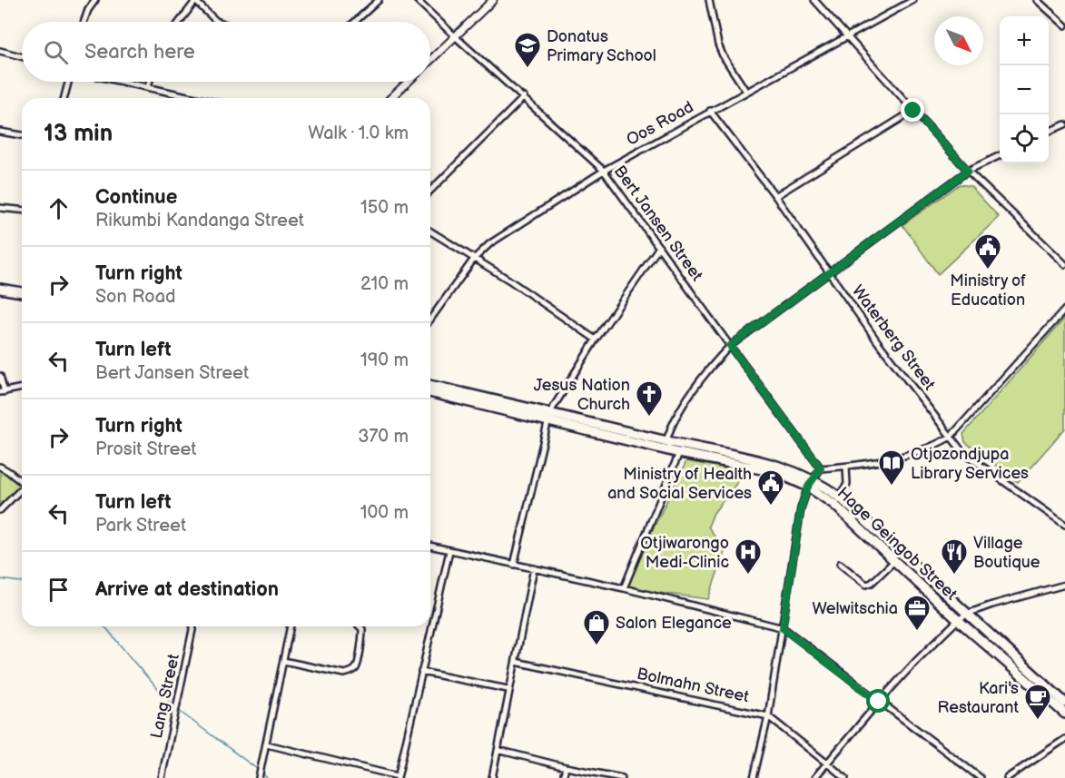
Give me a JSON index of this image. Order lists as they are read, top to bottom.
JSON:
{
  "streets": {
    "highway": ["Hage Geingob Street"],
    "street": [
      "Oos Road",
      "Bert Jansen Street",
      "Waterberg Street",
      "Bolmahn Street",
      "Lang Street"
    ]
  },
  "crossings": [
    ["Oos Road", "Bert Jansen Street"],
    ["Oos Road", "Waterberg Street"]
  ],
  "places": {
    "school or university": ["Donatus Primary School"],
    "public building": ["Ministry of Education", "Ministry of Health and Social Services"],
    "church": ["Jesus Nation Church"],
    "library": ["Otjozondjupa Library Services"],
    "hospital": ["Otjiwarongo Medi-Clinic"],
    "restaurant": ["Village Boutique"],
    "office": ["Welwitschia"],
    "shop": ["Salon Elegance"],
    "cafe": ["Kari's Restaurant"]
  },
  "north": "bottom right",
  "page": {
    "map_buttons": ["+", "−"],
    "search": "Search here",
    "heading": ["13 min", "Walk · 1.0 km"],
    "list": [
      ["Continue", "Rikumbi Kandanga Street", "150 m"],
      ["Turn right", "Son Road", "210 m"],
      ["Turn left", "Bert Jansen Street", "190 m"],
      ["Turn right", "Prosit Street", "370 m"],
      ["Turn left", "Park Street", "100 m"],
      "Arrive at destination"
    ]
  }
}
